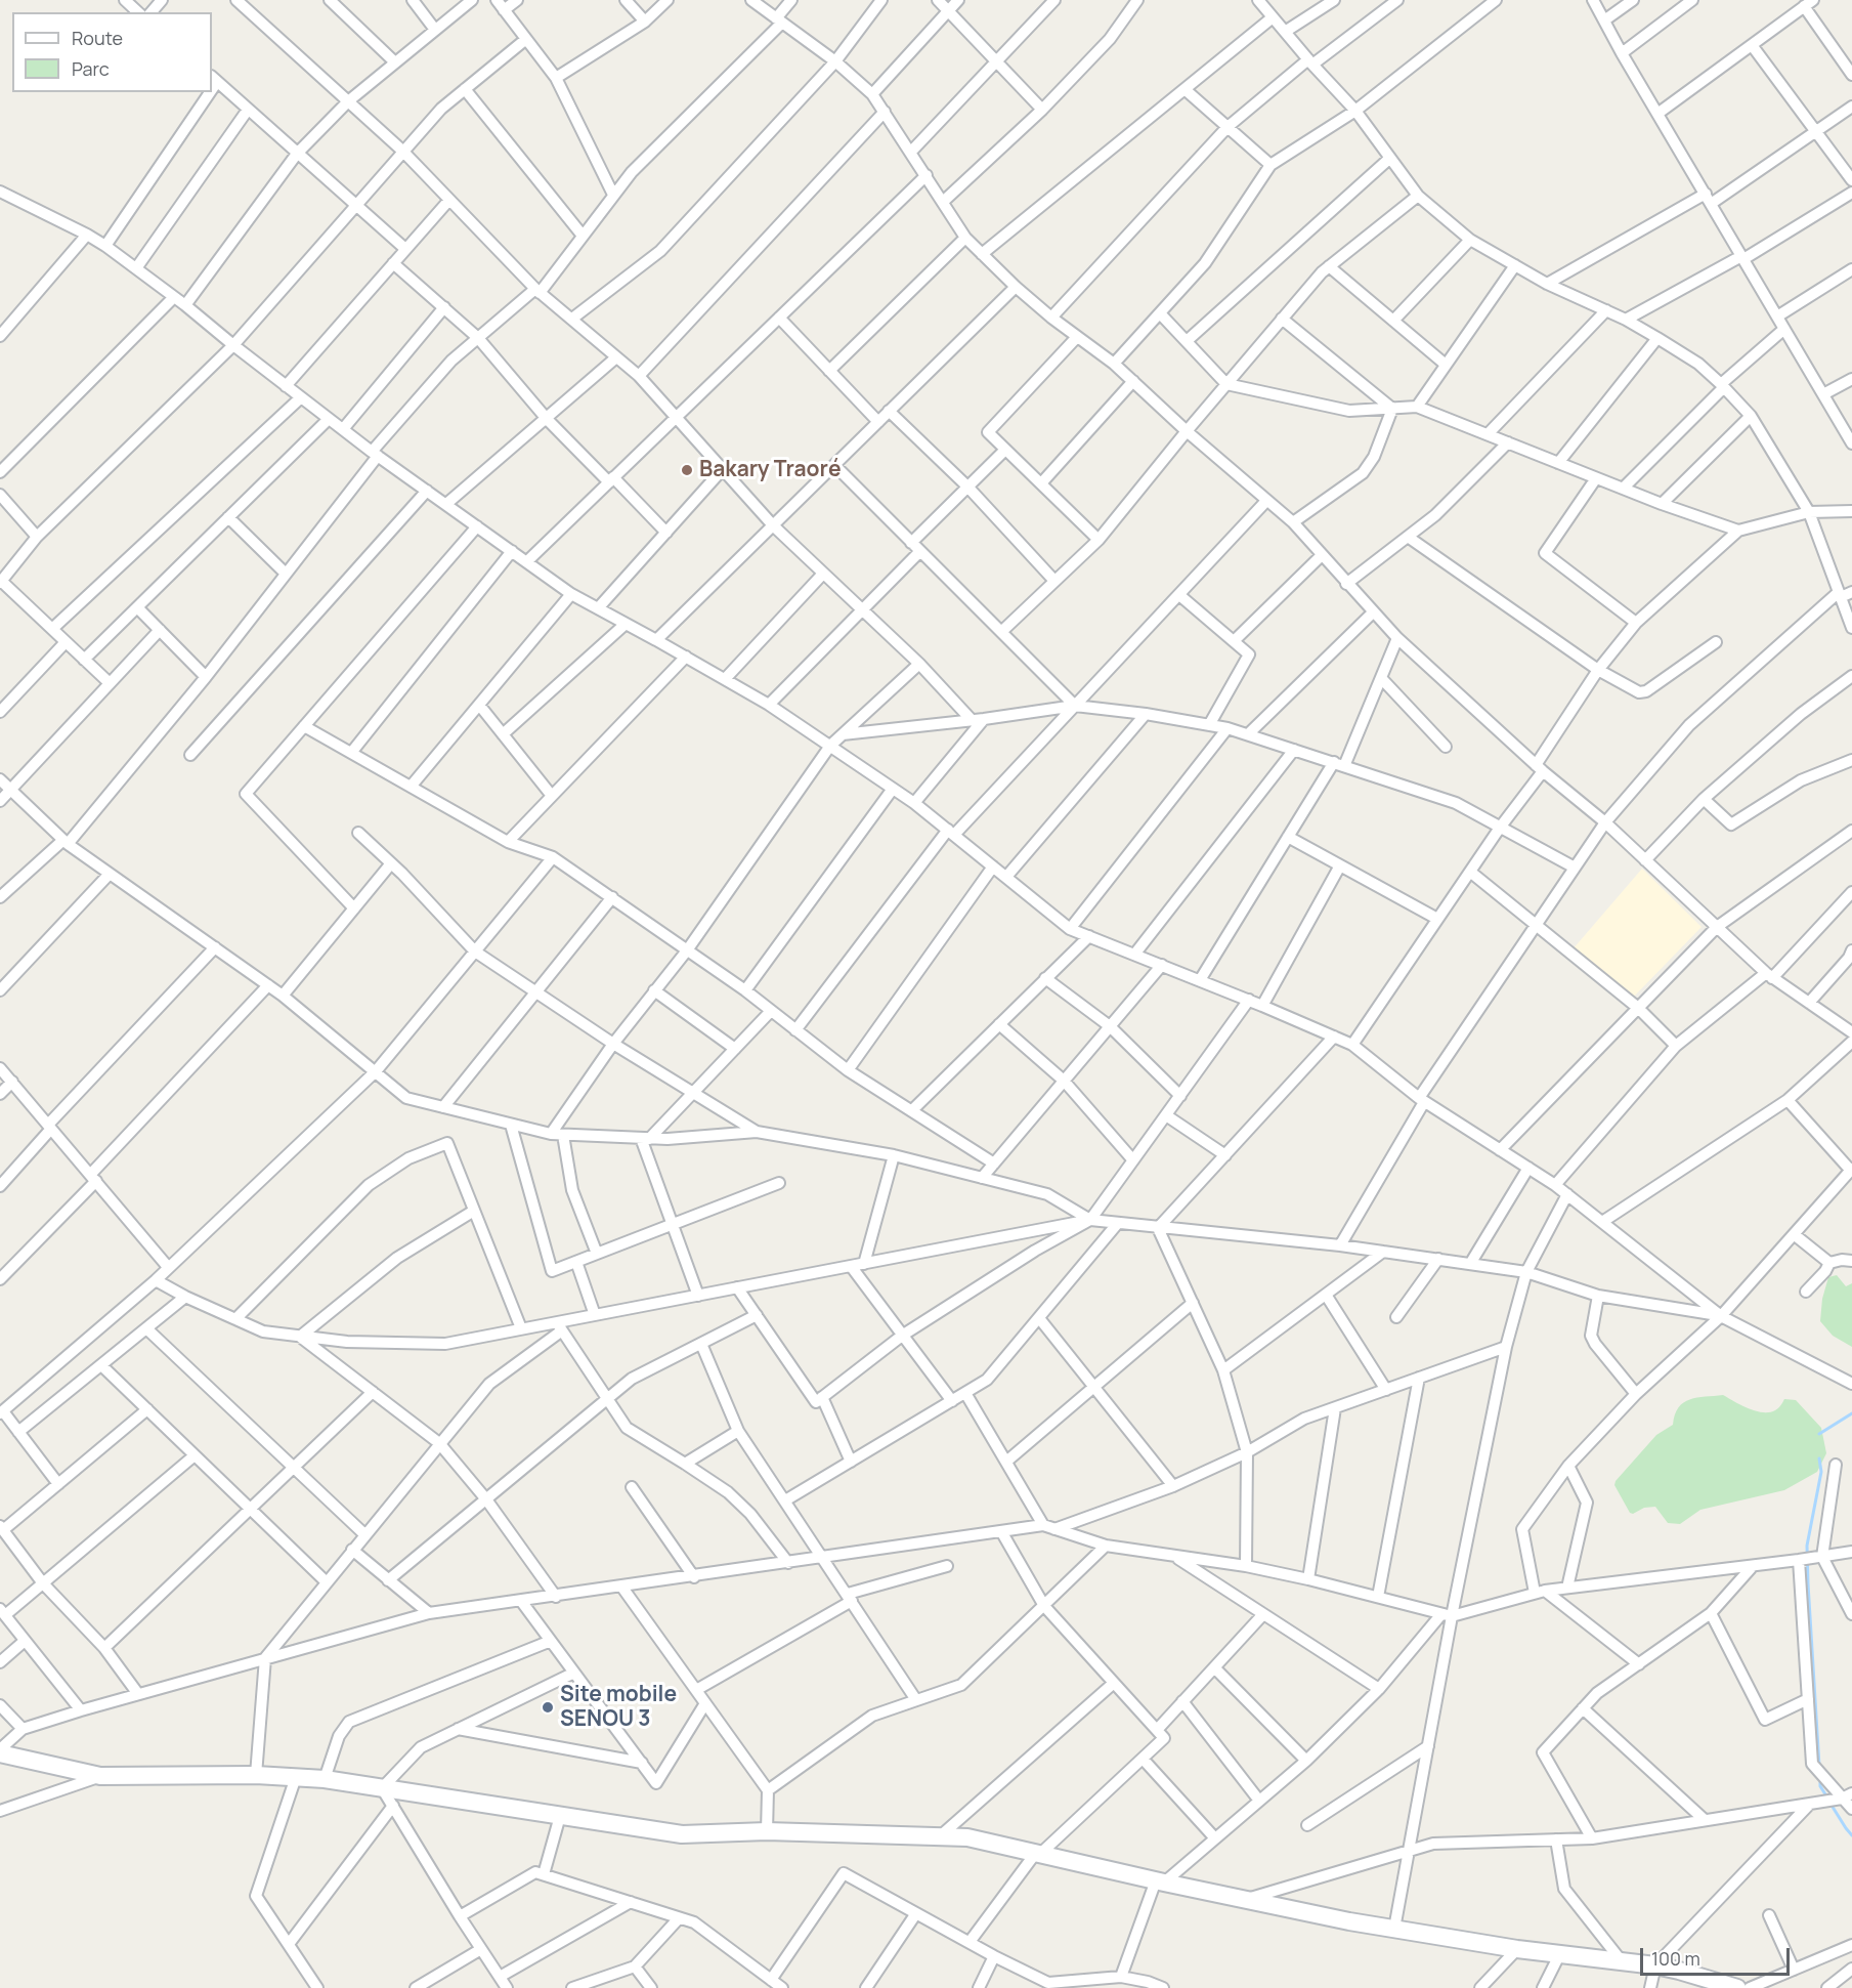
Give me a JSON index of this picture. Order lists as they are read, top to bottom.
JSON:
{
  "places": ["Bakary Traoré", "Site mobile SENOU 3"],
  "legend": ["Route", "Parc"],
  "scale_bar": "100 m"
}
